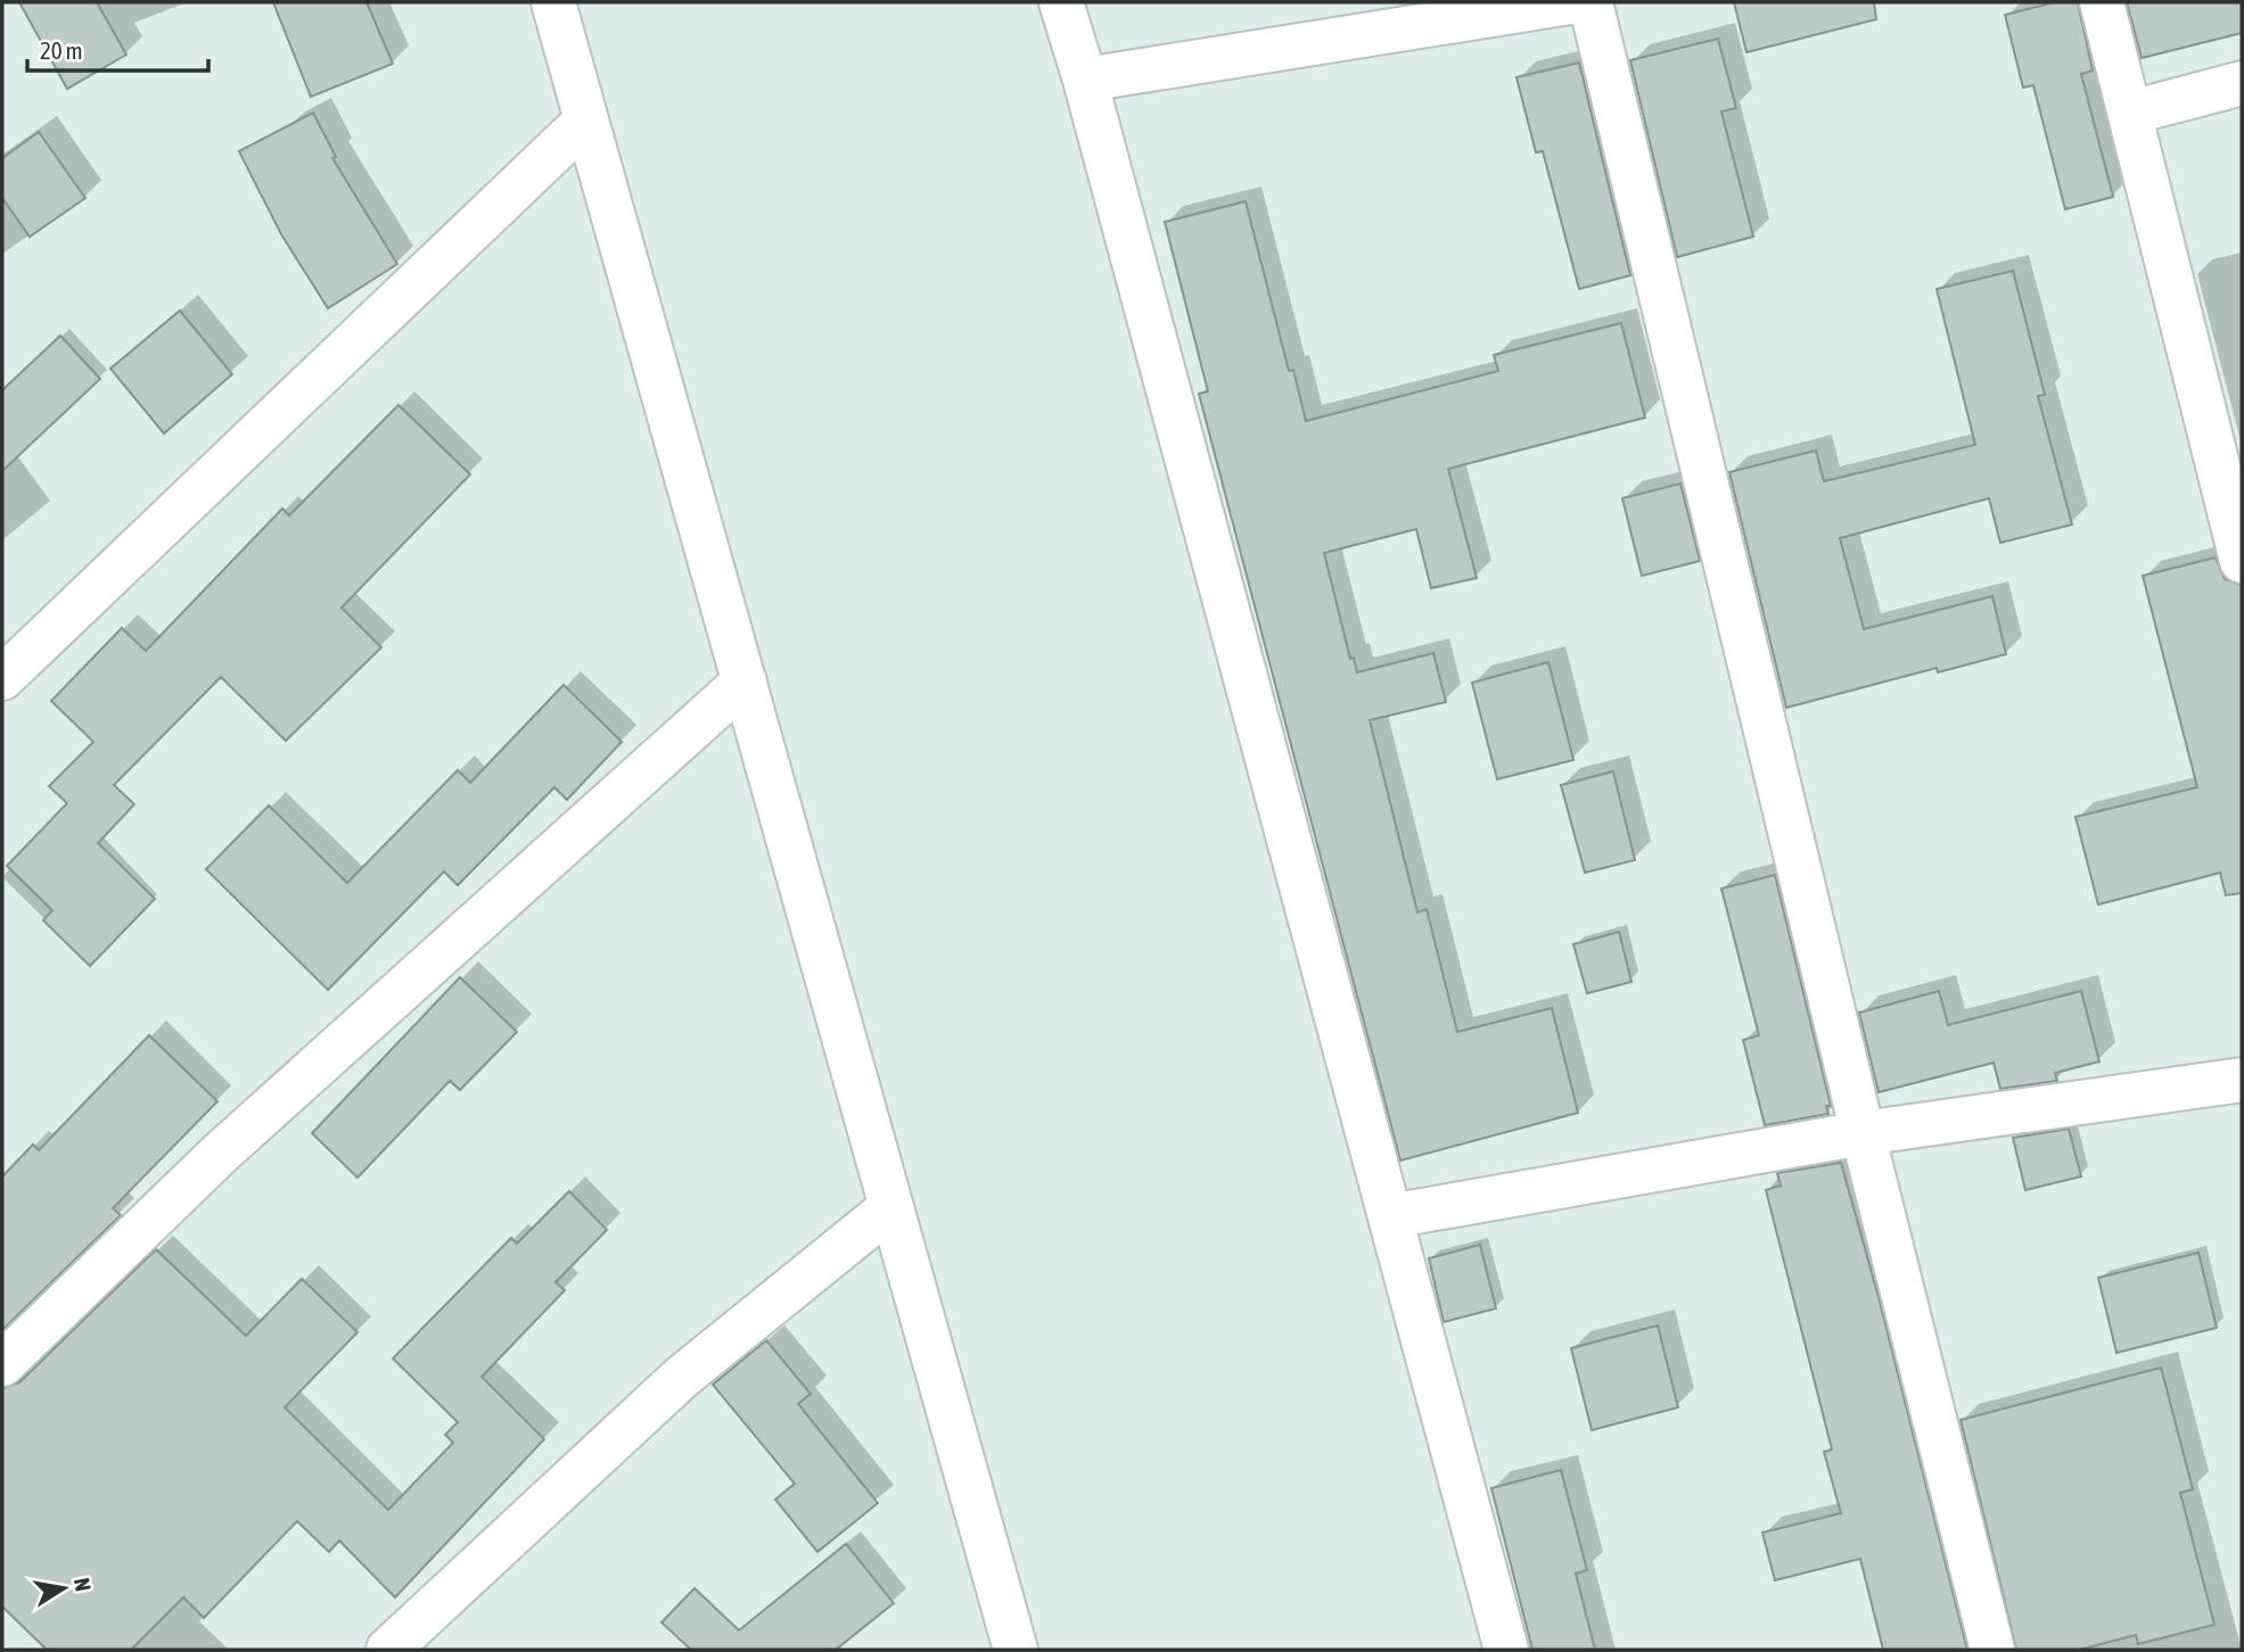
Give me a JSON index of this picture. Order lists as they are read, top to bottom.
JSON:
{
  "scale_bar": "20 m",
  "north": "right"
}
